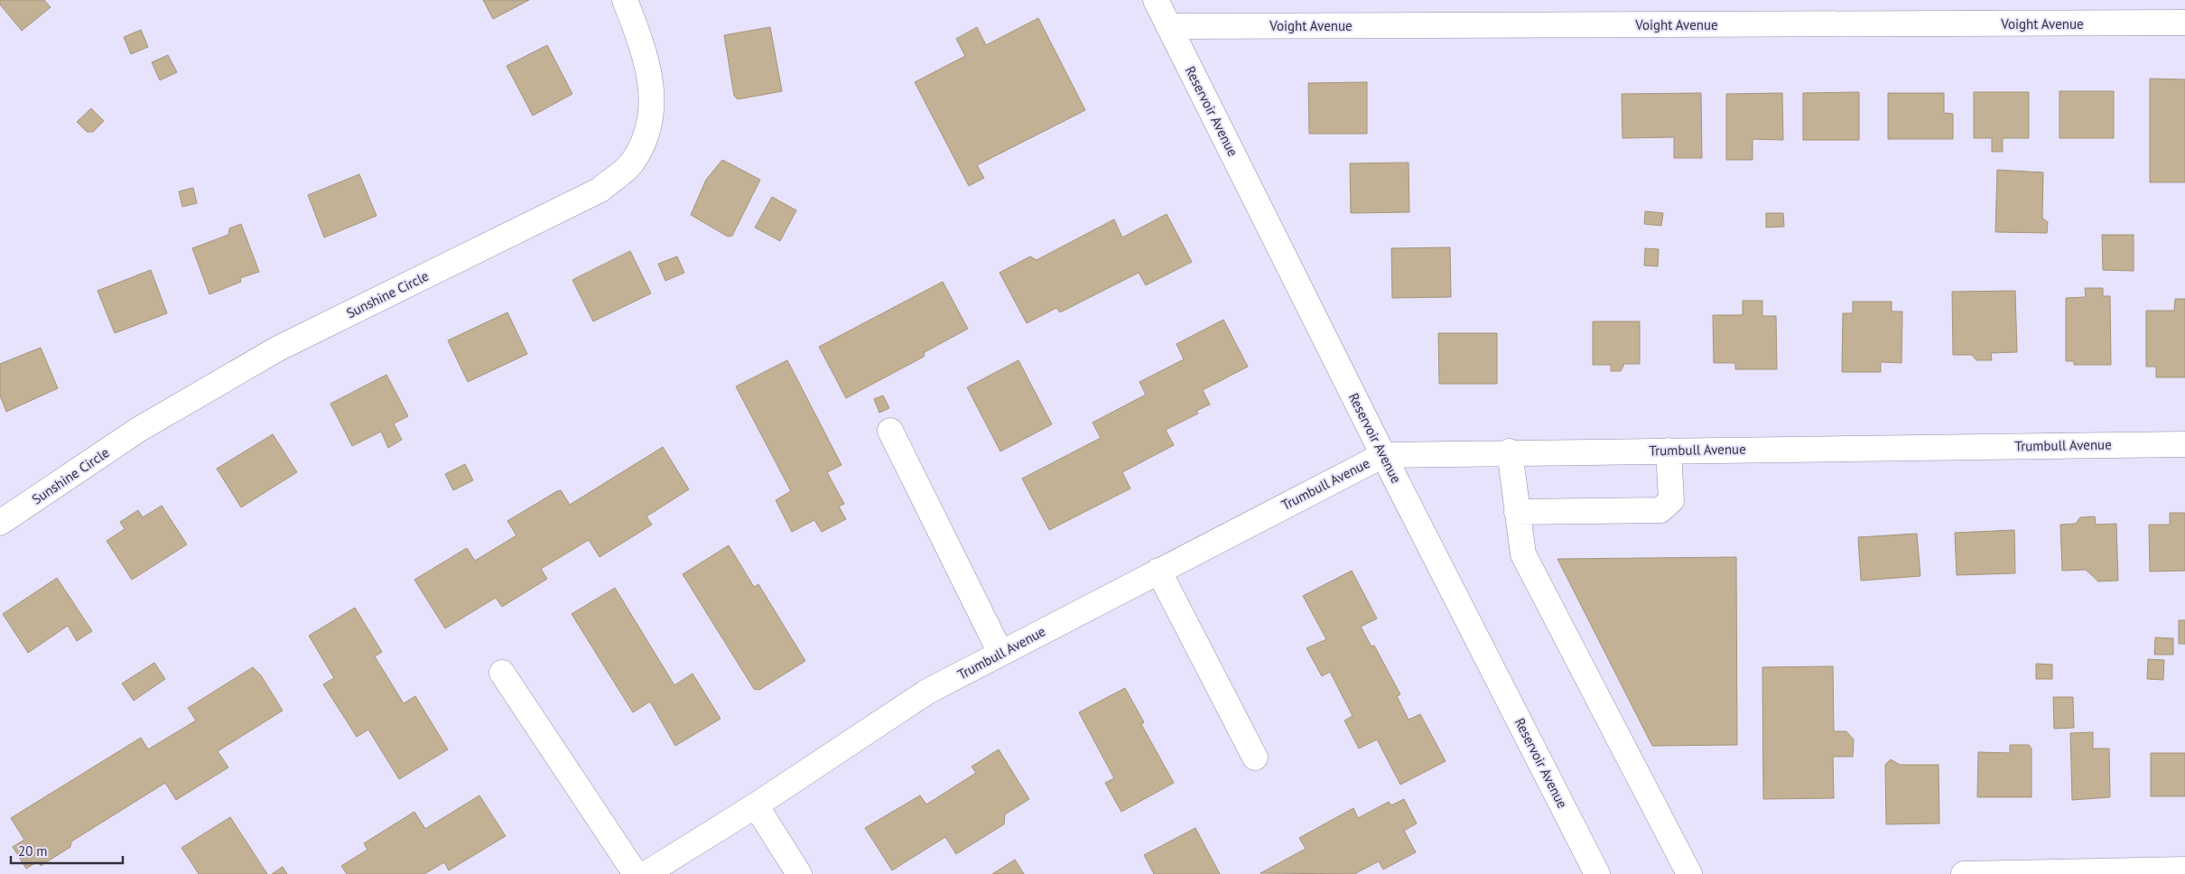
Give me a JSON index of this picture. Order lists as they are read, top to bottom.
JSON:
{
  "streets": {
    "street": [
      "Voight Avenue",
      "Reservoir Avenue",
      "Sunshine Circle",
      "Trumbull Avenue"
    ]
  },
  "crossings": [
    ["Voight Avenue", "Reservoir Avenue"],
    ["Reservoir Avenue", "Trumbull Avenue"]
  ],
  "scale_bar": "20 m"
}
